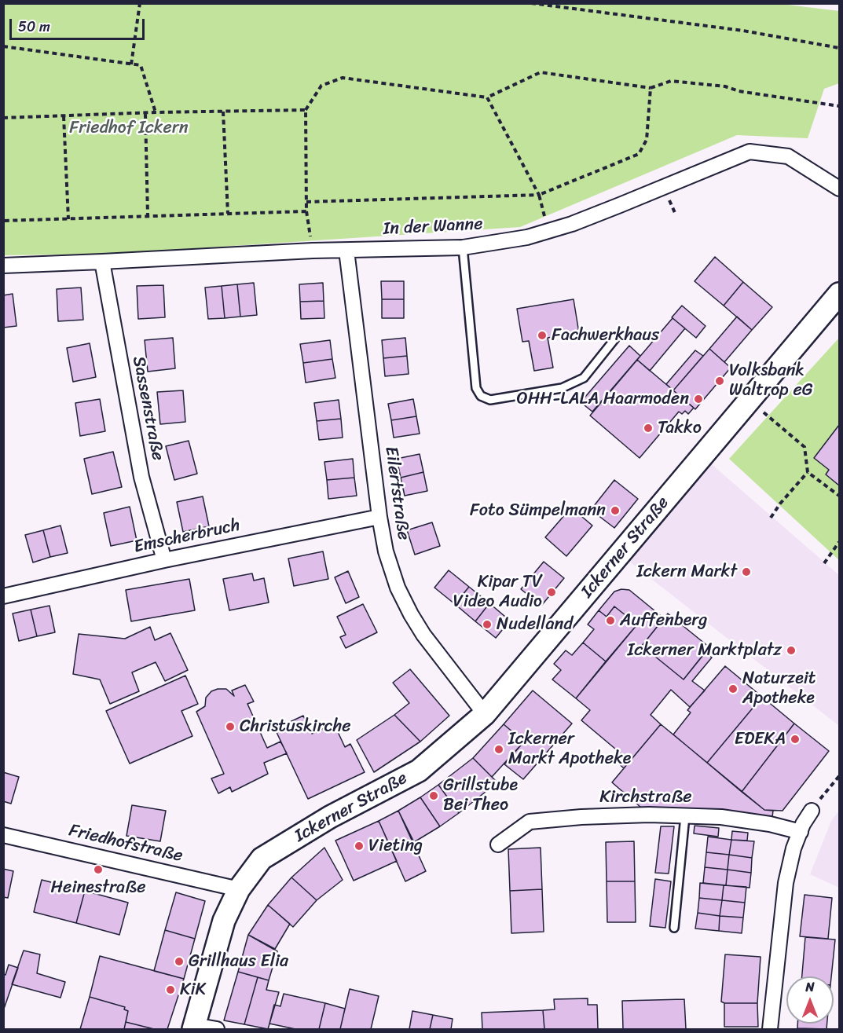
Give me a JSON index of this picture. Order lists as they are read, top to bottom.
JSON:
{
  "streets": {
    "main road": ["Ickerner Straße"],
    "street": [
      "In der Wanne",
      "Sassenstraße",
      "Eilertstraße",
      "Emscherbruch",
      "Kirchstraße",
      "Friedhofstraße"
    ]
  },
  "crossings": [
    ["In der Wanne", "Sassenstraße"],
    ["In der Wanne", "Eilertstraße"],
    ["Sassenstraße", "Emscherbruch"],
    ["Eilertstraße", "Emscherbruch"],
    ["Eilertstraße", "Ickerner Straße"],
    ["Ickerner Straße", "Friedhofstraße"]
  ],
  "parks": ["Friedhof Ickern"],
  "places": [
    "Fachwerkhaus",
    "Volksbank Waltrop eG",
    "OHH-LALA Haarmoden",
    "Takko",
    "Foto Sümpelmann",
    "Ickern Markt",
    "Kipar TV Video Audio",
    "Auffenberg",
    "Nudelland",
    "Ickerner Marktplatz",
    "Naturzeit Apotheke",
    "Christuskirche",
    "EDEKA",
    "Ickerner Markt Apotheke",
    "Grillstube Bei Theo",
    "Vieting",
    "Heinestraße",
    "Grillhaus Elia",
    "KiK"
  ],
  "scale_bar": "50 m",
  "north": "top"
}
